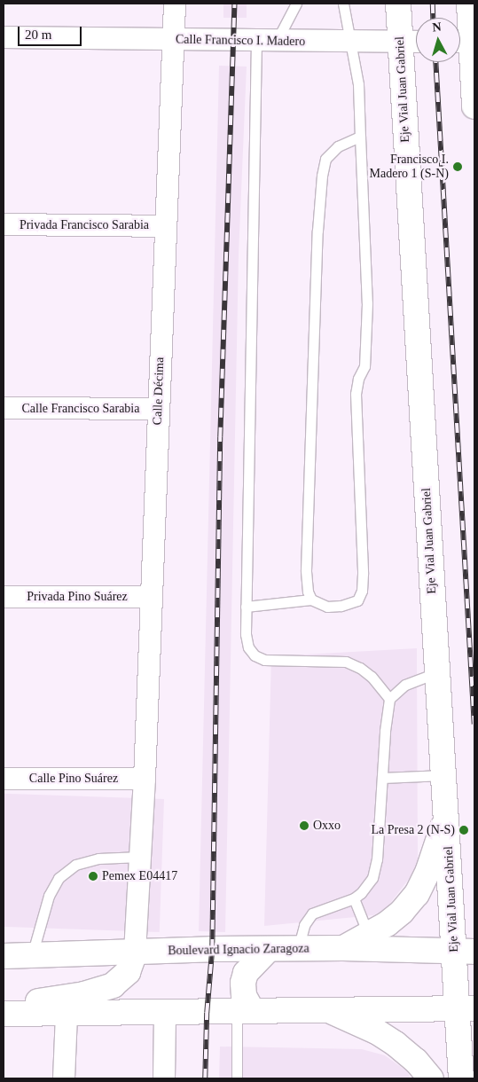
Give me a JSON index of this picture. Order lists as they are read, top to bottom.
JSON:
{
  "streets": {
    "main road": ["Eje Vial Juan Gabriel", "Boulevard Ignacio Zaragoza"],
    "street": [
      "Calle Francisco I. Madero",
      "Privada Francisco Sarabia",
      "Calle Décima",
      "Calle Francisco Sarabia",
      "Privada Pino Suárez",
      "Calle Pino Suárez"
    ]
  },
  "crossings": [
    ["Calle Francisco I. Madero", "Eje Vial Juan Gabriel"],
    ["Calle Francisco I. Madero", "Calle Décima"],
    ["Eje Vial Juan Gabriel", "Boulevard Ignacio Zaragoza"],
    ["Privada Francisco Sarabia", "Calle Décima"],
    ["Calle Décima", "Calle Francisco Sarabia"],
    ["Calle Décima", "Privada Pino Suárez"],
    ["Calle Décima", "Calle Pino Suárez"],
    ["Calle Décima", "Boulevard Ignacio Zaragoza"]
  ],
  "places": [
    "Francisco I. Madero 1 (S-N)",
    "Oxxo",
    "La Presa 2 (N-S)",
    "Pemex E04417"
  ],
  "scale_bar": "20 m",
  "north": "top"
}
